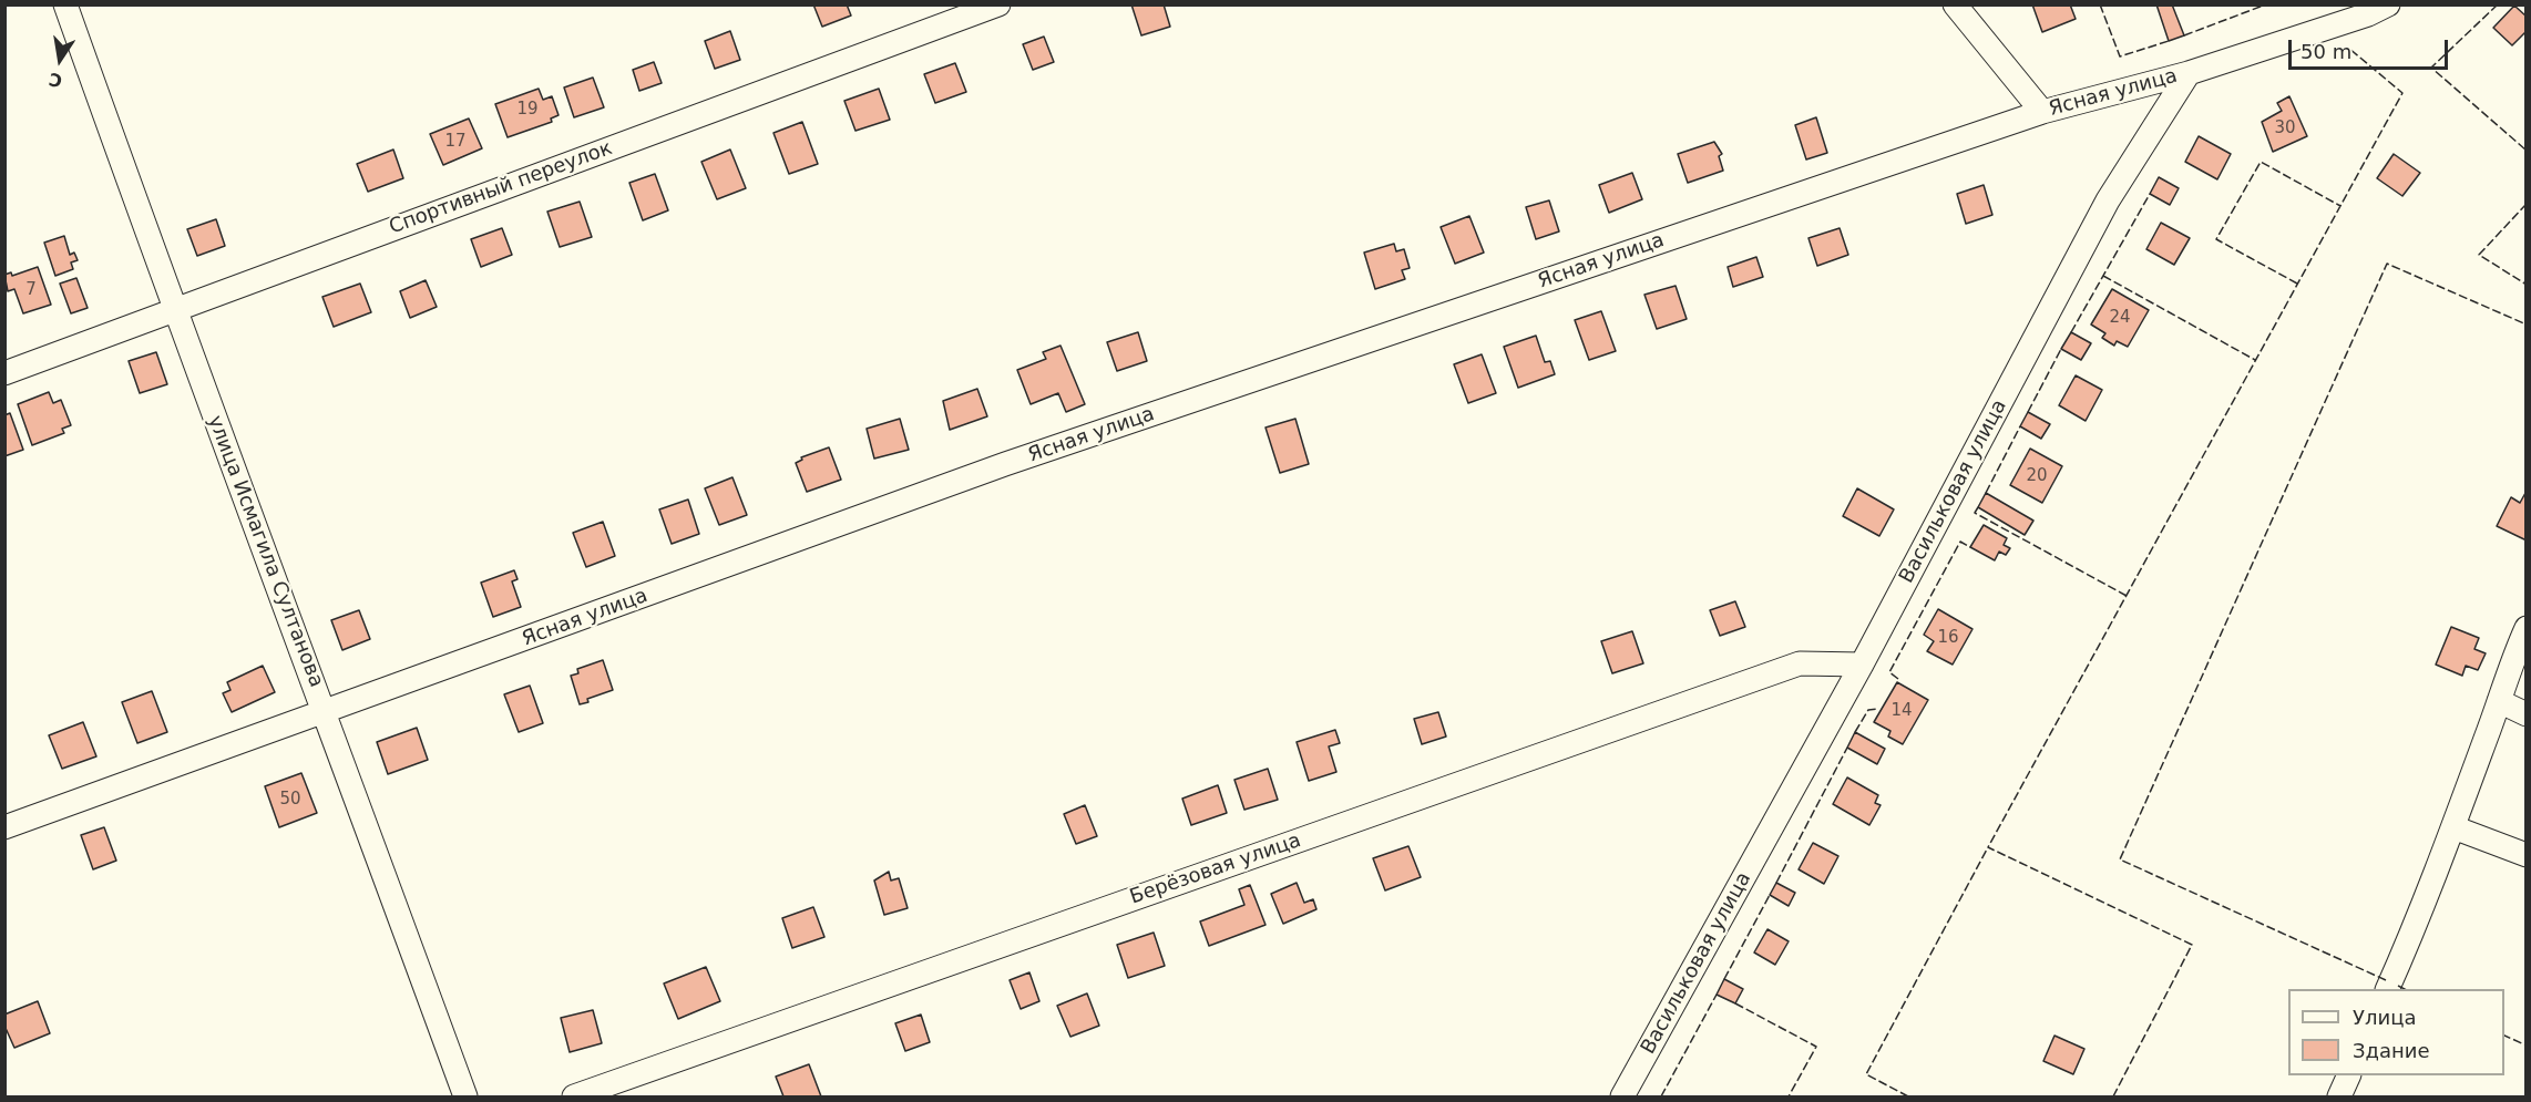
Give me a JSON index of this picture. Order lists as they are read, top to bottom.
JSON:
{
  "streets": {
    "street": [
      "Ясная улица",
      "Спортивный переулок",
      "Васильковая улица",
      "улица Исмагила Султанова",
      "Берёзовая улица"
    ]
  },
  "crossings": [
    ["Ясная улица", "Васильковая улица"],
    ["Ясная улица", "улица Исмагила Султанова"],
    ["Спортивный переулок", "улица Исмагила Султанова"],
    ["Васильковая улица", "Берёзовая улица"]
  ],
  "house_numbers": [
    "19",
    "30",
    "17",
    "7",
    "24",
    "20",
    "16",
    "14",
    "50"
  ],
  "legend": ["Улица", "Здание"],
  "scale_bar": "50 m",
  "north": "bottom"
}
